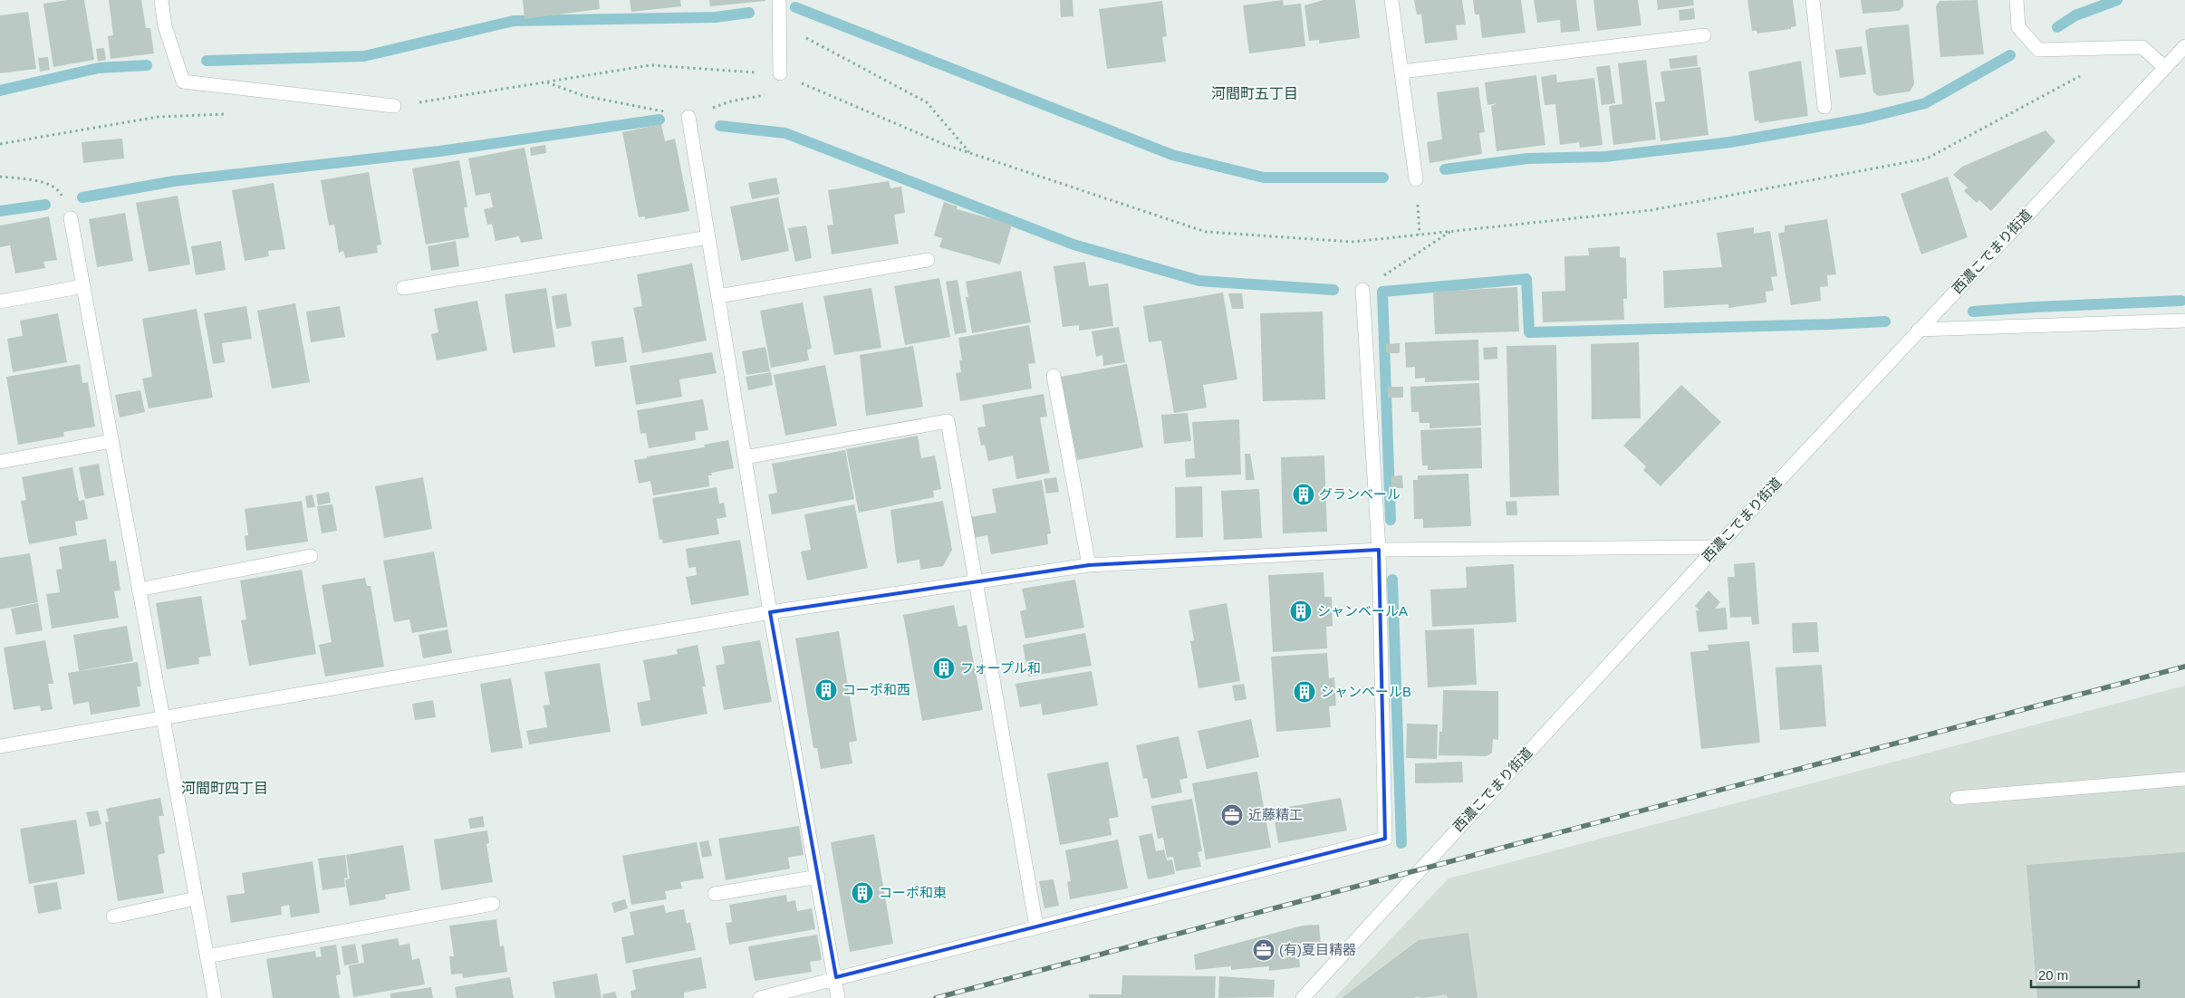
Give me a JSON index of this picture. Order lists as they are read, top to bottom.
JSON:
{
  "streets": {
    "street": ["西濃こでまり街道"]
  },
  "districts": ["河間町五丁目", "河間町四丁目"],
  "places": {
    "building": [
      "グランベール",
      "シャンベールA",
      "フォープル和",
      "コーポ和西",
      "シャンベールB",
      "コーポ和東"
    ],
    "office": ["近藤精工", "(有)夏目精器"]
  },
  "scale_bar": "20 m"
}
